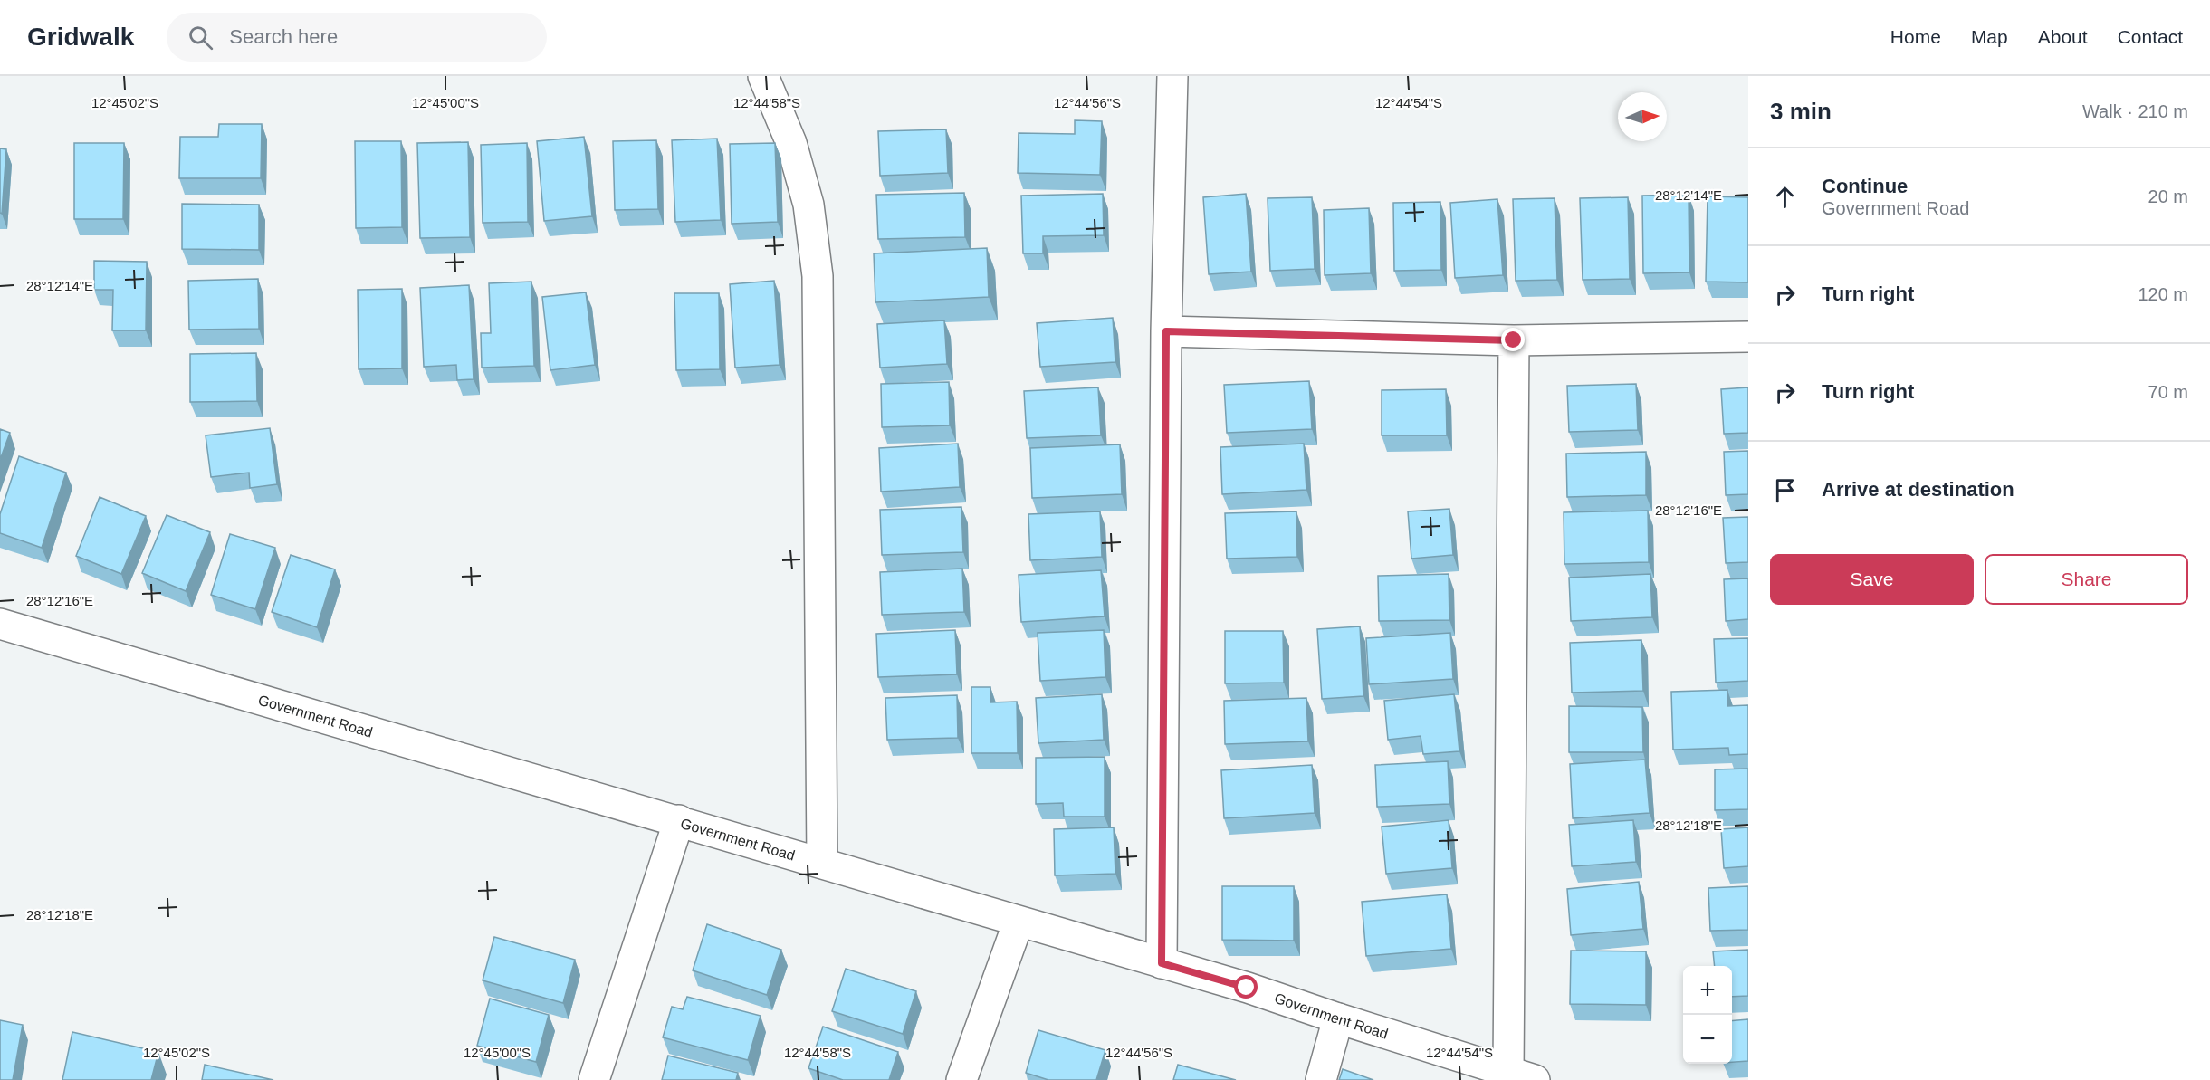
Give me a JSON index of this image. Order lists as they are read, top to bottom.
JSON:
{
  "streets": {
    "street": ["Government Road"]
  },
  "north": "right",
  "page": {
    "header": "Gridwalk",
    "search": "Search here",
    "nav": [
      "Home",
      "Map",
      "About",
      "Contact"
    ],
    "heading": ["3 min", "Walk · 210 m"],
    "list": [
      ["Continue", "Government Road", "20 m"],
      ["Turn right", "120 m"],
      ["Turn right", "70 m"],
      "Arrive at destination"
    ],
    "buttons": ["Save", "Share"],
    "map_buttons": ["+", "−"]
  },
  "coordinates": [
    "12°45'02\"S",
    "12°45'00\"S",
    "12°44'58\"S",
    "12°44'56\"S",
    "12°44'54\"S",
    "28°12'14\"E",
    "28°12'16\"E",
    "28°12'18\"E"
  ]
}
